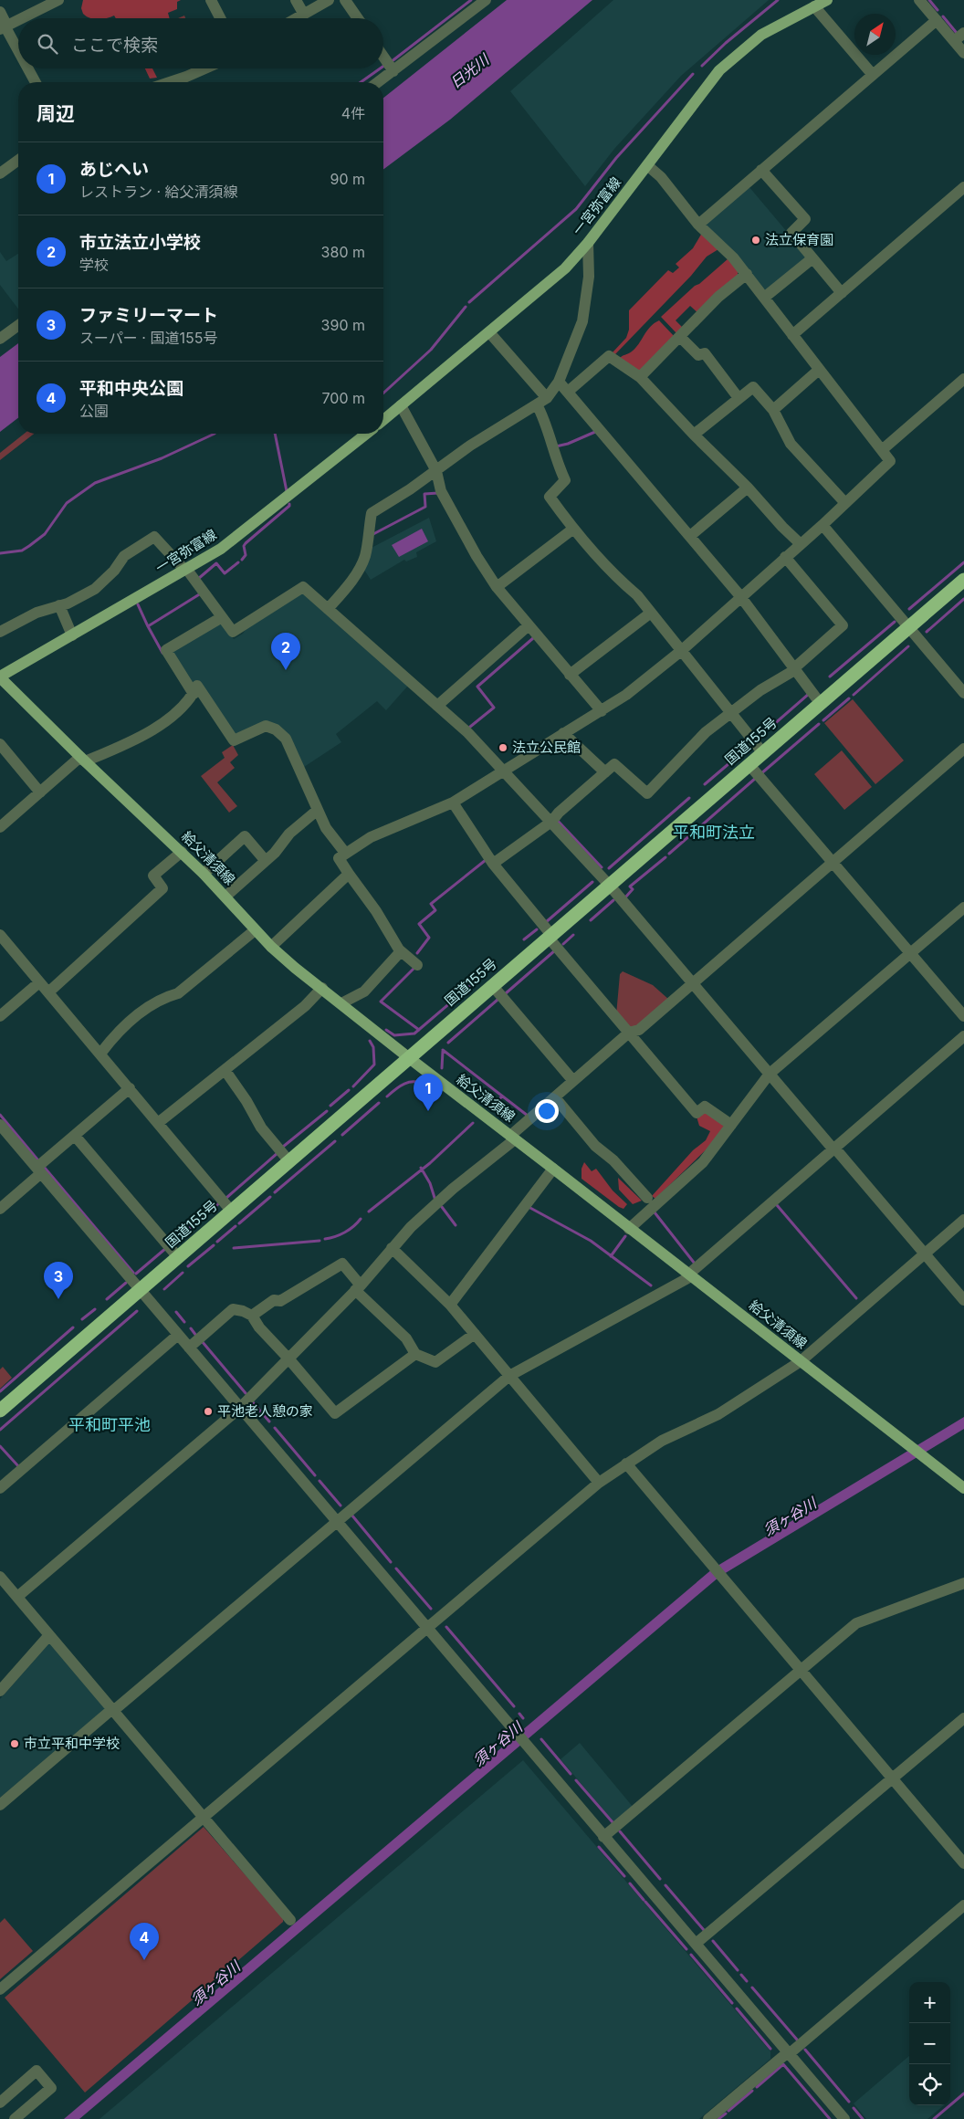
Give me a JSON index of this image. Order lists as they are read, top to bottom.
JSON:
{
  "streets": {
    "highway": ["国道155号"],
    "main road": ["一宮弥富線", "給父清須線"]
  },
  "crossings": [
    ["一宮弥富線", "給父清須線"],
    ["国道155号", "給父清須線"]
  ],
  "districts": ["平和町法立", "平和町平池"],
  "water": ["日光川", "須ヶ谷川"],
  "places": [
    "法立保育園",
    "法立公民館",
    "平池老人憩の家",
    "市立平和中学校"
  ],
  "north": "top right",
  "page": {
    "search": "ここで検索",
    "heading": ["周辺", "4件"],
    "list": [
      {
        "mark": "1",
        "name": "あじへい",
        "note": "レストラン · 給父清須線",
        "value": "90 m"
      },
      {
        "mark": "2",
        "name": "市立法立小学校",
        "note": "学校",
        "value": "380 m"
      },
      {
        "mark": "3",
        "name": "ファミリーマート",
        "note": "スーパー · 国道155号",
        "value": "390 m"
      },
      {
        "mark": "4",
        "name": "平和中央公園",
        "note": "公園",
        "value": "700 m"
      }
    ],
    "pins": [
      "2",
      "1",
      "3",
      "4"
    ],
    "map_buttons": ["+", "−"]
  }
}
